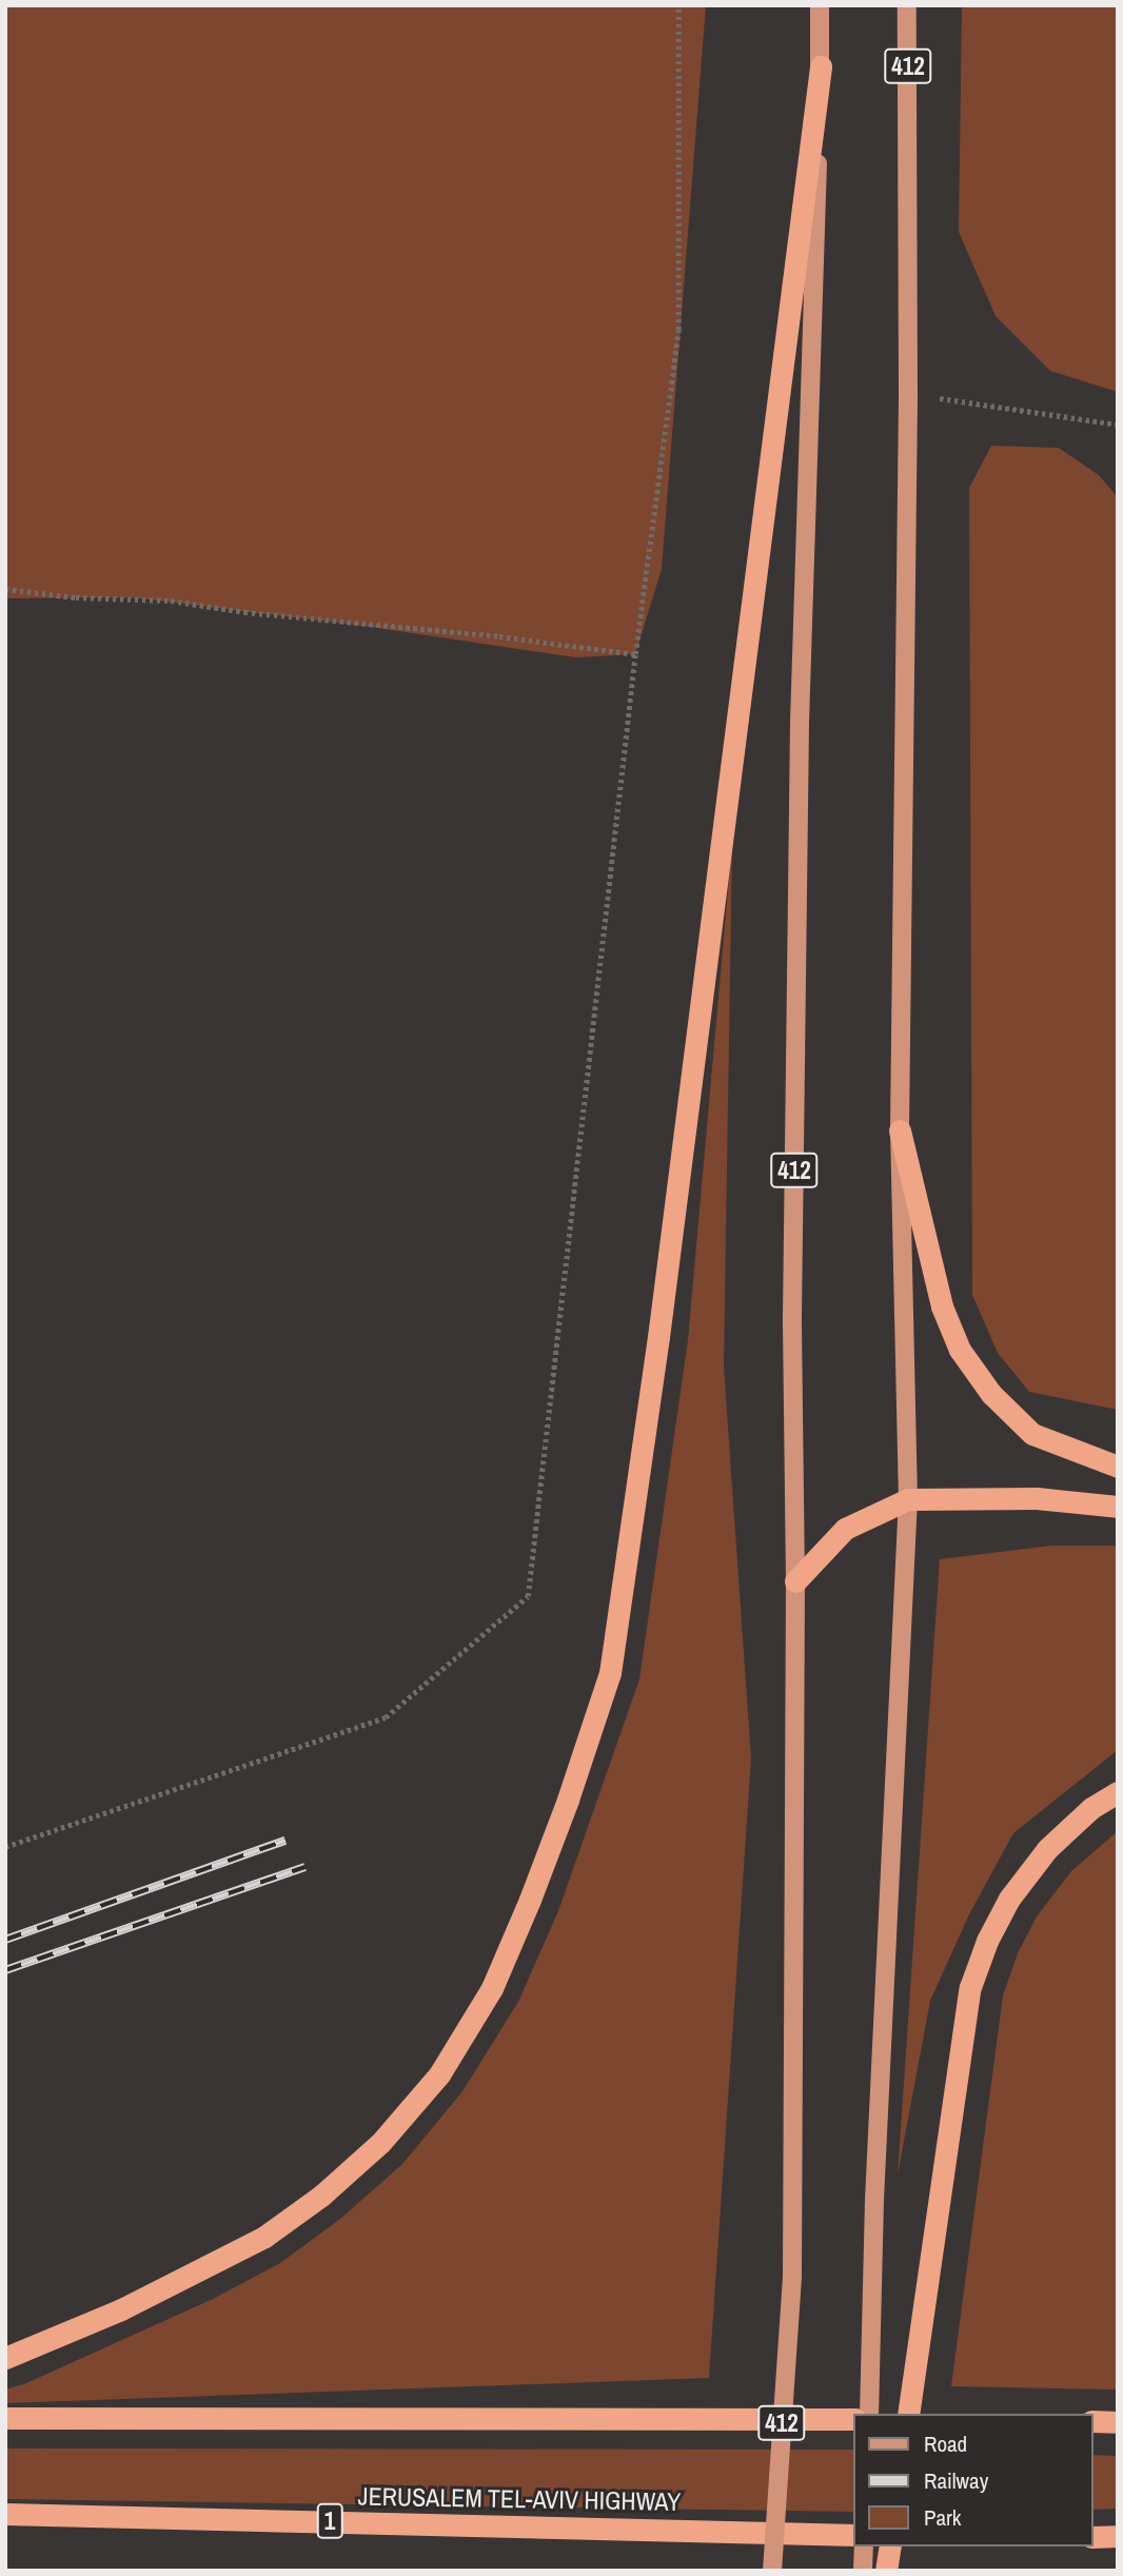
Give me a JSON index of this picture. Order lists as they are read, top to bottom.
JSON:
{
  "streets": {
    "highway": ["JERUSALEM TEL-AVIV HIGHWAY", "1"],
    "main road": ["412"]
  },
  "legend": ["Road", "Railway", "Park"]
}
